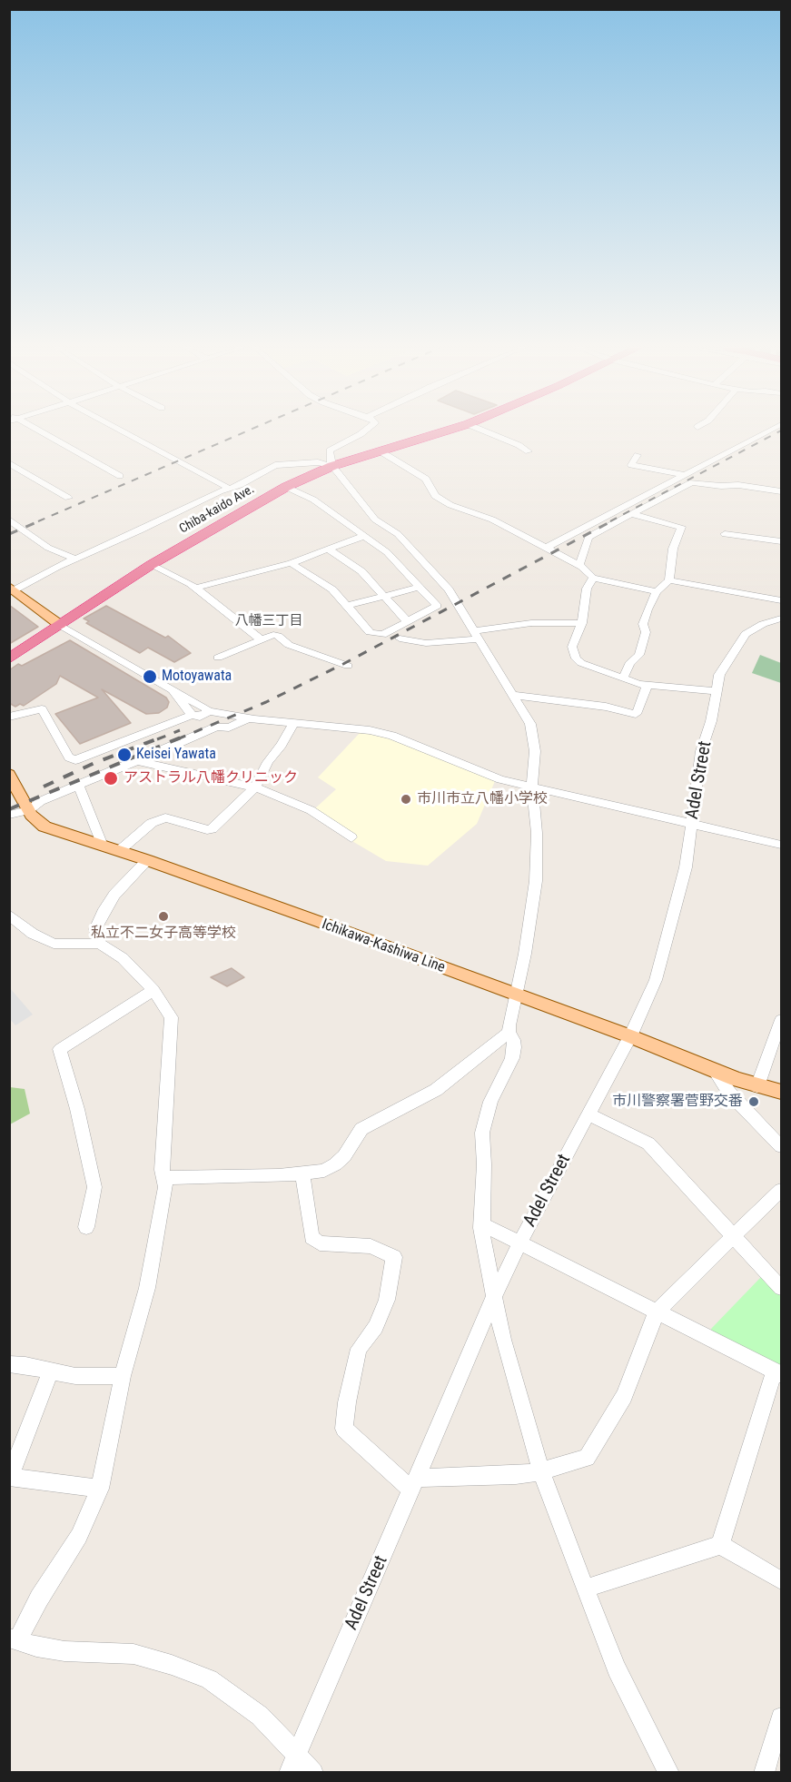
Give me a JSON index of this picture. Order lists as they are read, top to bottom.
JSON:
{
  "streets": {
    "highway": ["Chiba-kaido Ave."],
    "main road": ["Ichikawa-Kashiwa Line"],
    "street": ["Adel Street"]
  },
  "crossings": [
    ["Adel Street", "Ichikawa-Kashiwa Line"]
  ],
  "districts": ["八幡三丁目"],
  "places": [
    "Motoyawata",
    "Keisei Yawata",
    "アストラル八幡クリニック",
    "市川市立八幡小学校",
    "私立不二女子高等学校",
    "市川警察署菅野交番"
  ]
}
